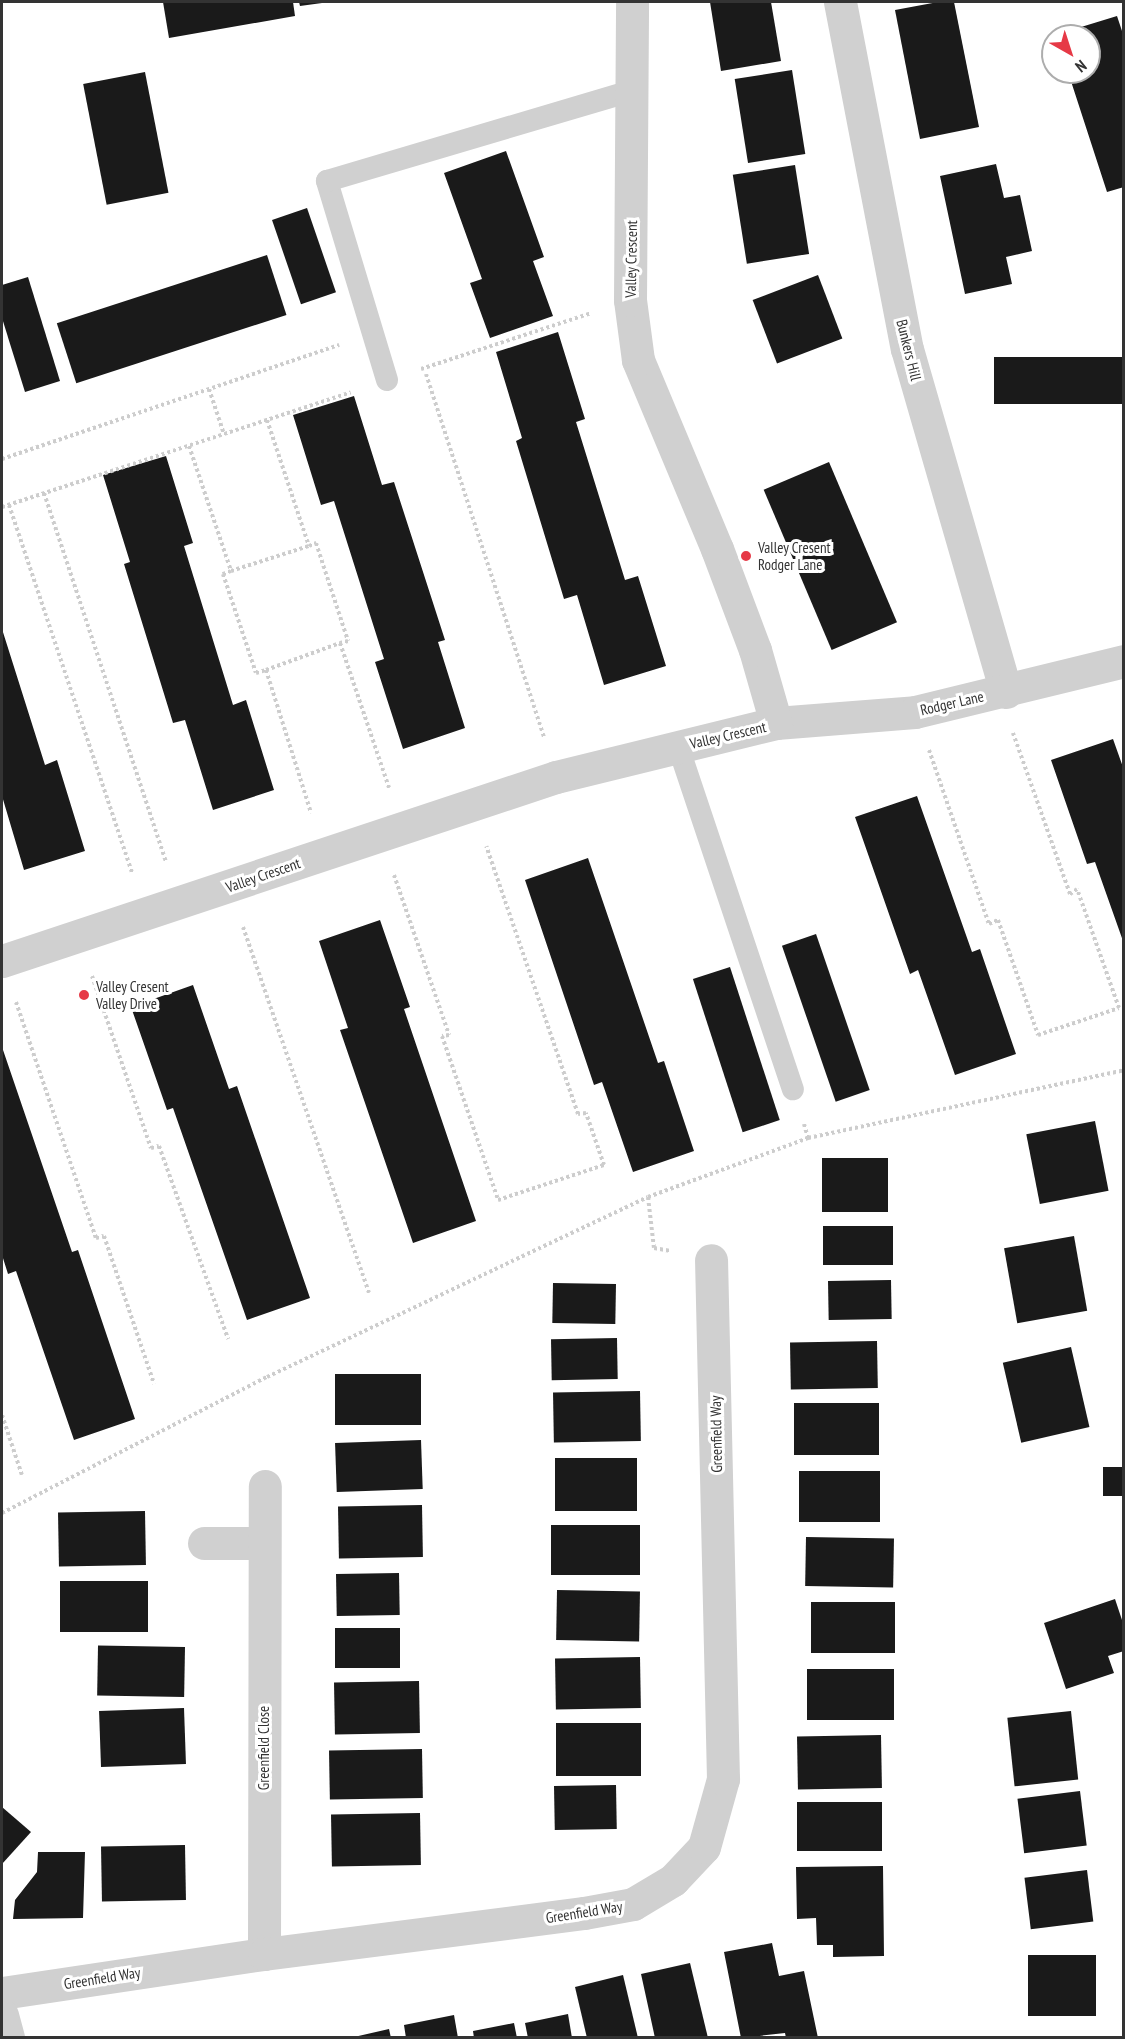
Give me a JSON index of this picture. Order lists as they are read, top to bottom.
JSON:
{
  "streets": {
    "street": [
      "Valley Crescent",
      "Bunkers Hill",
      "Rodger Lane",
      "Greenfield Way",
      "Greenfield Close"
    ]
  },
  "crossings": [
    ["Valley Crescent", "Rodger Lane"],
    ["Bunkers Hill", "Rodger Lane"],
    ["Greenfield Way", "Greenfield Close"]
  ],
  "places": ["Valley Cresent Rodger Lane", "Valley Cresent Valley Drive"],
  "north": "bottom right"
}
